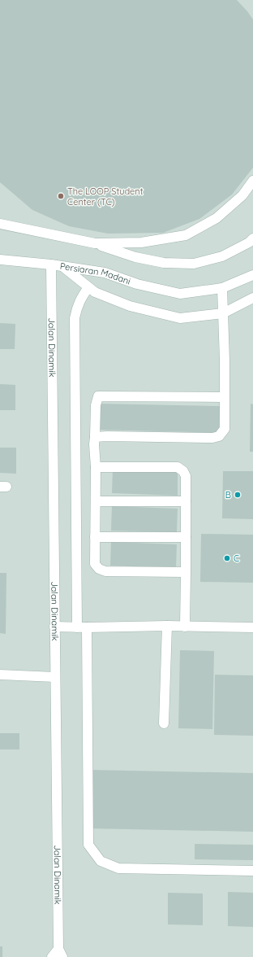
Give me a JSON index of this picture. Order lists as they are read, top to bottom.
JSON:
{
  "streets": {
    "street": ["Persiaran Madani", "Jalan Dinamik"]
  },
  "places": ["The LOOP Student Center (TC)", "B", "C"]
}
